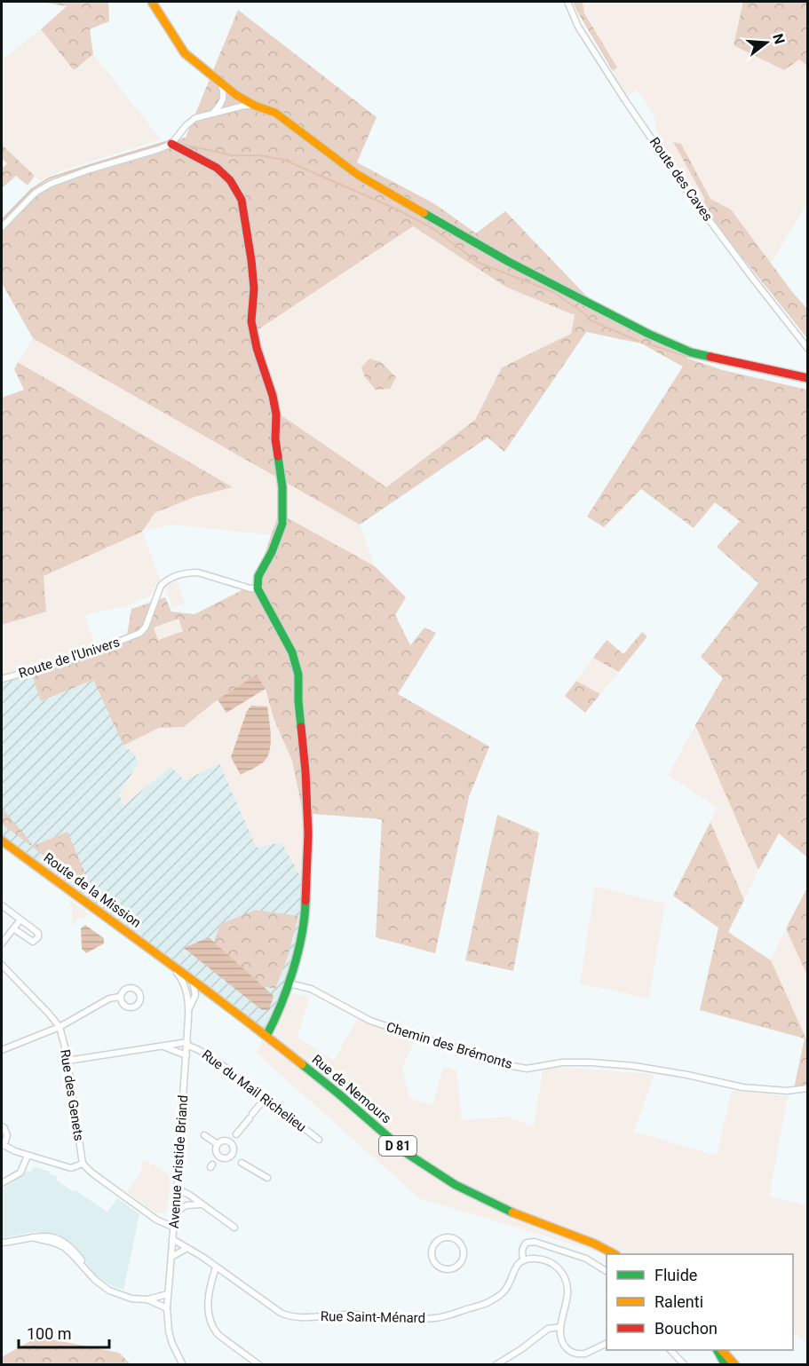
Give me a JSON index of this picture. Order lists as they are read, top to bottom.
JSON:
{
  "streets": {
    "street": [
      "Route des Caves",
      "Route de l'Univers",
      "Route de la Mission",
      "Chemin des Brémonts",
      "Rue de Nemours",
      "Rue du Mail Richelieu",
      "Rue des Genets",
      "D 81",
      "Avenue Aristide Briand",
      "Rue Saint-Ménard"
    ]
  },
  "crossings": [
    ["Route de la Mission", "Rue de Nemours"],
    ["Route de la Mission", "Avenue Aristide Briand"],
    ["Rue de Nemours", "Avenue Aristide Briand"],
    ["Rue du Mail Richelieu", "Avenue Aristide Briand"],
    ["Avenue Aristide Briand", "Rue Saint-Ménard"]
  ],
  "legend": ["Fluide", "Ralenti", "Bouchon"],
  "scale_bar": "100 m",
  "north": "right"
}
